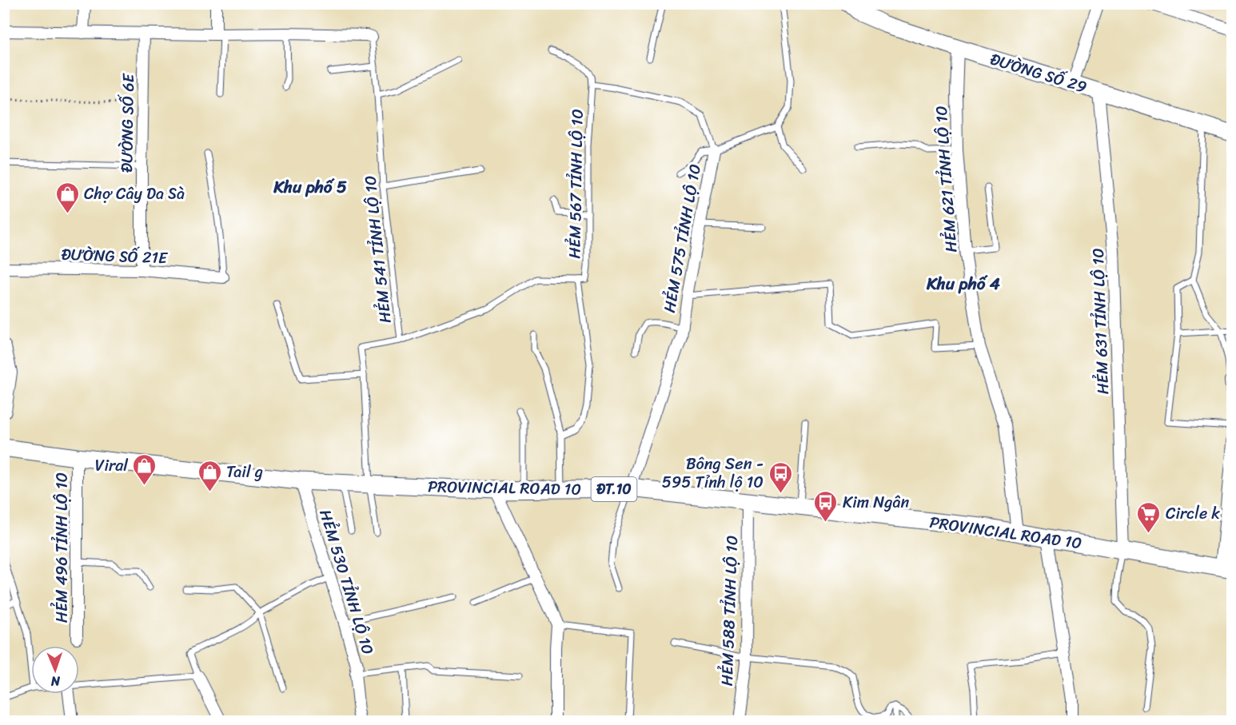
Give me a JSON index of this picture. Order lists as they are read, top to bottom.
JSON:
{
  "streets": {
    "main road": ["PROVINCIAL ROAD 10", "ĐT.10"],
    "street": [
      "ĐƯỜNG SỐ 29",
      "ĐƯỜNG SỐ 6E",
      "HẺM 621 TỈNH LỘ 10",
      "HẺM 575 TỈNH LỘ 10",
      "ĐƯỜNG SỐ 21E",
      "HẺM 631 TỈNH LỘ 10",
      "HẺM 496 TỈNH LỘ 10",
      "HẺM 530 TỈNH LỘ 10",
      "HẺM 588 TỈNH LỘ 10"
    ],
    "lane": ["HẺM 567 TỈNH LỘ 10", "HẺM 541 TỈNH LỘ 10"]
  },
  "crossings": [
    ["ĐƯỜNG SỐ 29", "HẺM 621 TỈNH LỘ 10"],
    ["ĐƯỜNG SỐ 29", "HẺM 631 TỈNH LỘ 10"],
    ["ĐƯỜNG SỐ 6E", "ĐƯỜNG SỐ 21E"],
    ["HẺM 621 TỈNH LỘ 10", "PROVINCIAL ROAD 10"],
    ["HẺM 575 TỈNH LỘ 10", "PROVINCIAL ROAD 10"],
    ["HẺM 541 TỈNH LỘ 10", "PROVINCIAL ROAD 10"],
    ["HẺM 631 TỈNH LỘ 10", "PROVINCIAL ROAD 10"],
    ["PROVINCIAL ROAD 10", "HẺM 496 TỈNH LỘ 10"],
    ["PROVINCIAL ROAD 10", "HẺM 530 TỈNH LỘ 10"],
    ["PROVINCIAL ROAD 10", "HẺM 588 TỈNH LỘ 10"]
  ],
  "districts": ["Khu phố 5", "Khu phố 4"],
  "places": {
    "shop": ["Chợ Cây Da Sà", "Viral", "Tail g"],
    "bus stop": ["Bông Sen - 595 Tỉnh lộ 10", "Kim Ngân"],
    "supermarket": ["Circle k"]
  },
  "north": "bottom"
}
